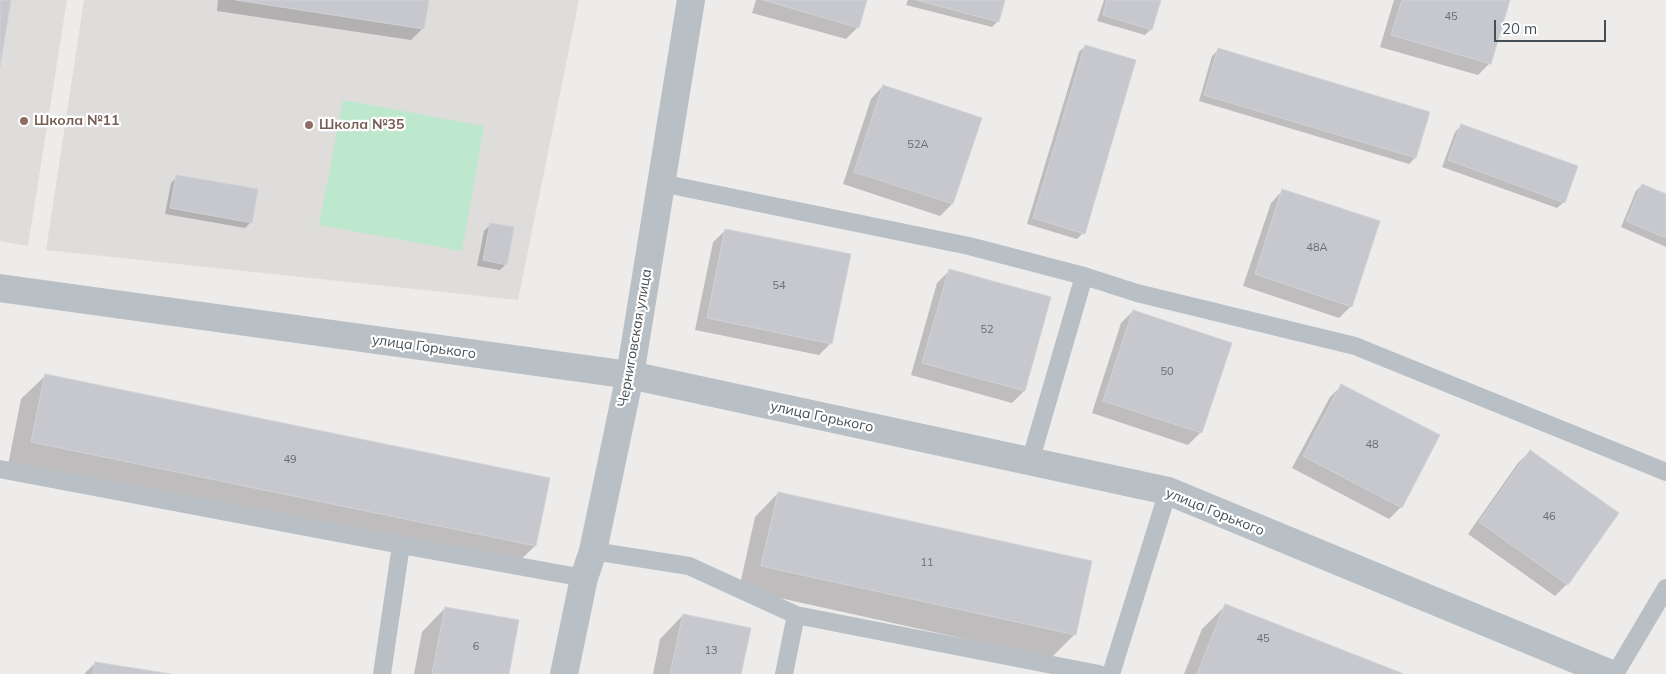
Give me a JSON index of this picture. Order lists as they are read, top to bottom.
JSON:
{
  "streets": {
    "street": ["Черниговская улица", "улица Горького"]
  },
  "crossings": [
    ["Черниговская улица", "улица Горького"]
  ],
  "places": ["Школа №11", "Школа №35"],
  "house_numbers": [
    "45",
    "52А",
    "48А",
    "54",
    "52",
    "50",
    "48",
    "49",
    "46",
    "11",
    "45",
    "6",
    "13"
  ],
  "scale_bar": "20 m"
}
